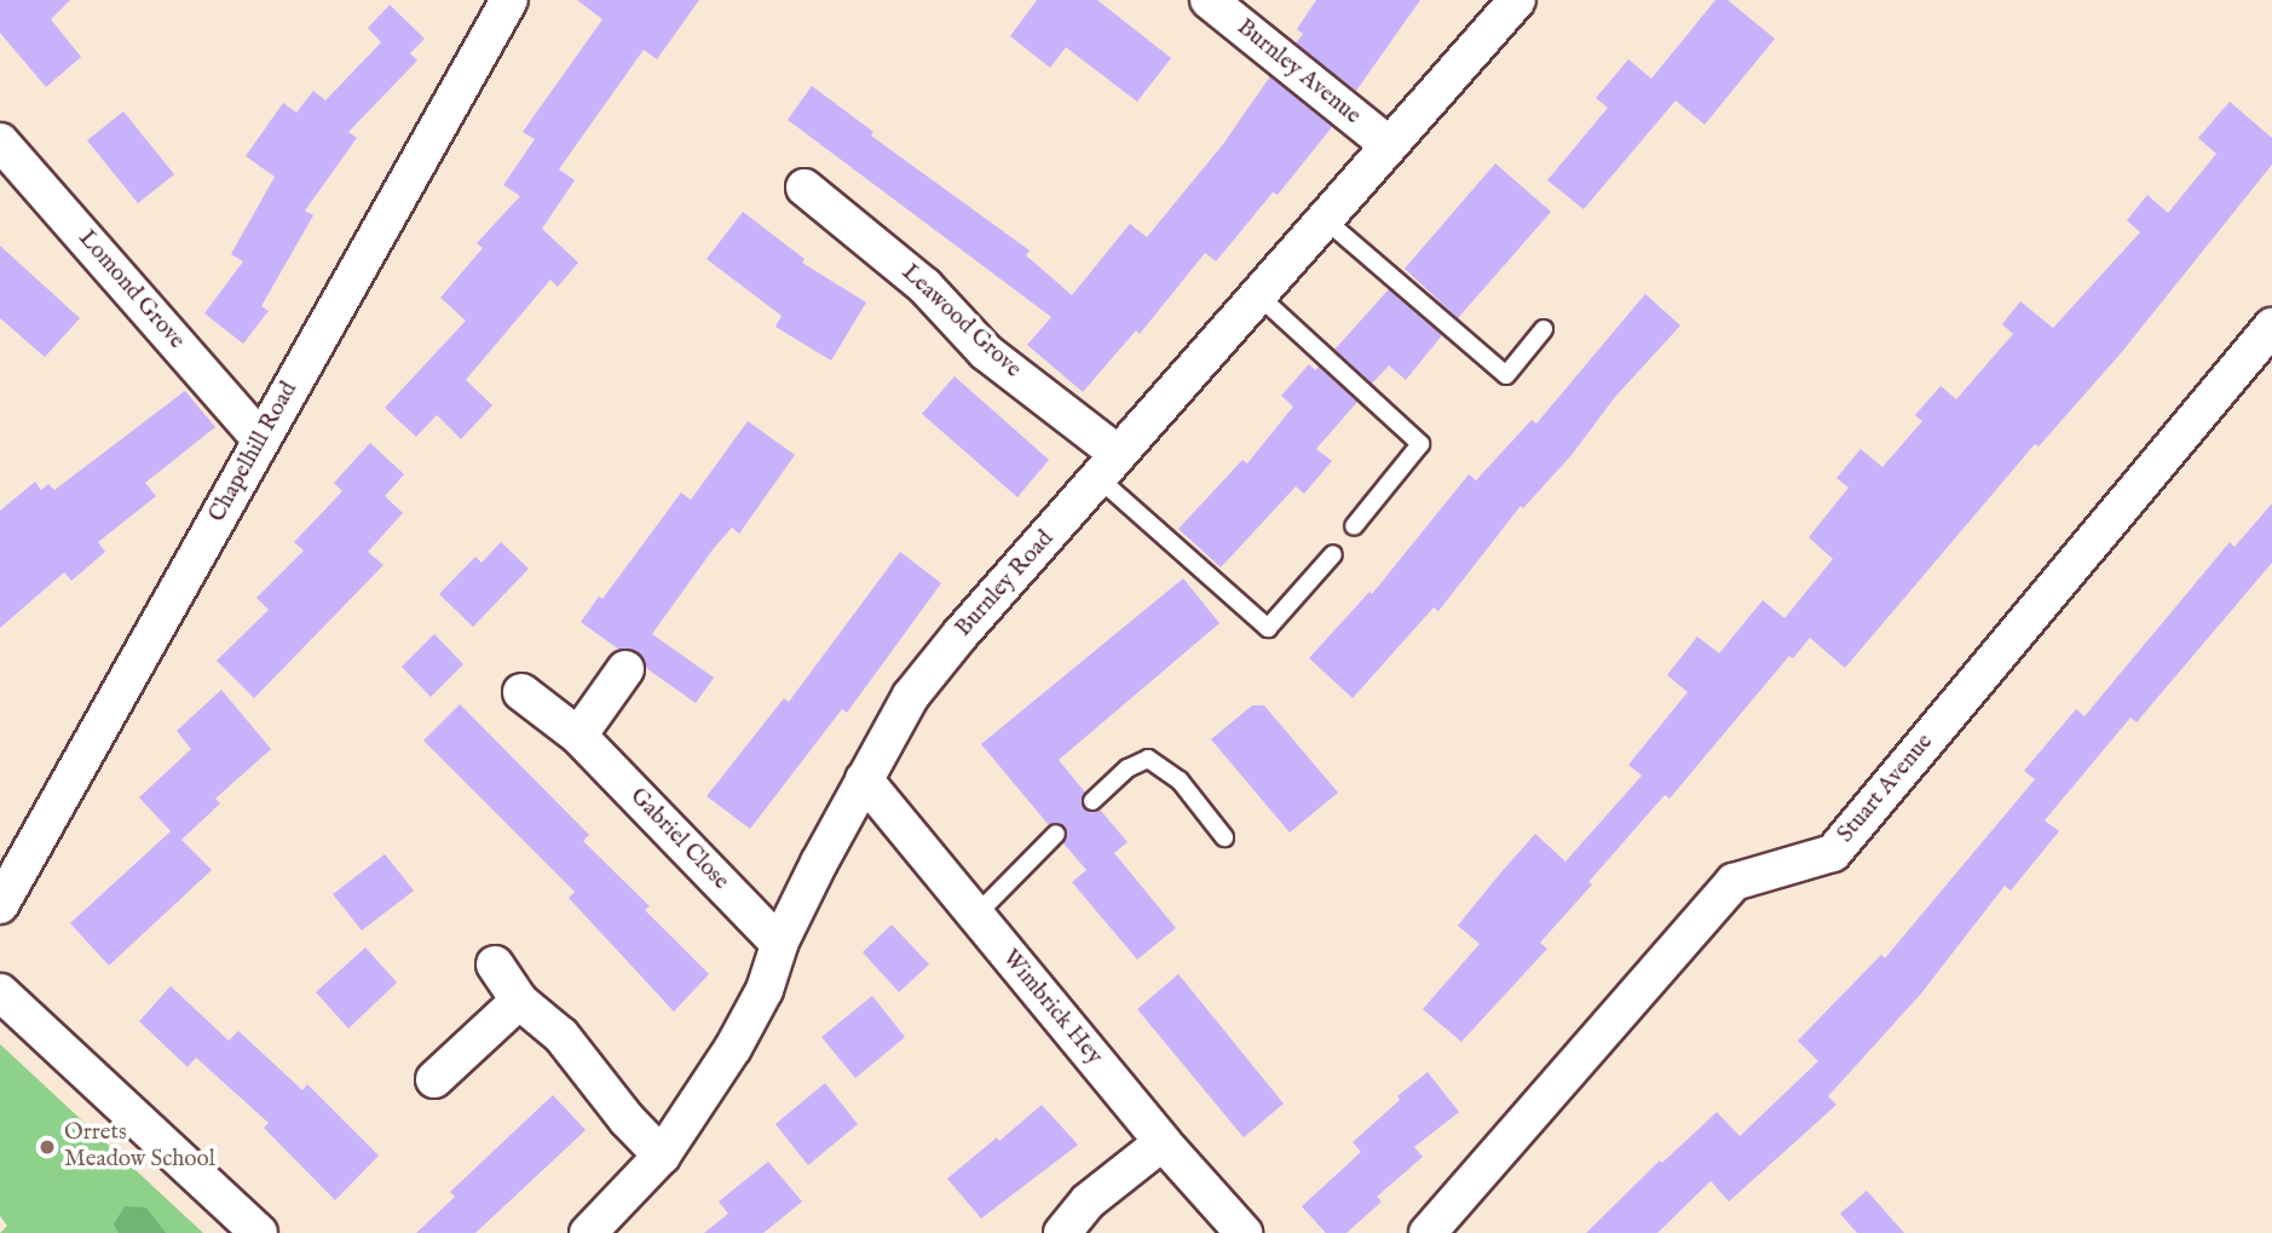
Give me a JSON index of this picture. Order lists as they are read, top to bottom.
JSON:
{
  "streets": {
    "street": [
      "Burnley Avenue",
      "Lomond Grove",
      "Leawood Grove",
      "Chapelhill Road",
      "Burnley Road",
      "Stuart Avenue",
      "Gabriel Close",
      "Wimbrick Hey"
    ]
  },
  "crossings": [
    ["Burnley Avenue", "Burnley Road"],
    ["Lomond Grove", "Chapelhill Road"],
    ["Leawood Grove", "Burnley Road"],
    ["Burnley Road", "Gabriel Close"],
    ["Burnley Road", "Wimbrick Hey"]
  ],
  "places": ["Orrets Meadow School"]
}
